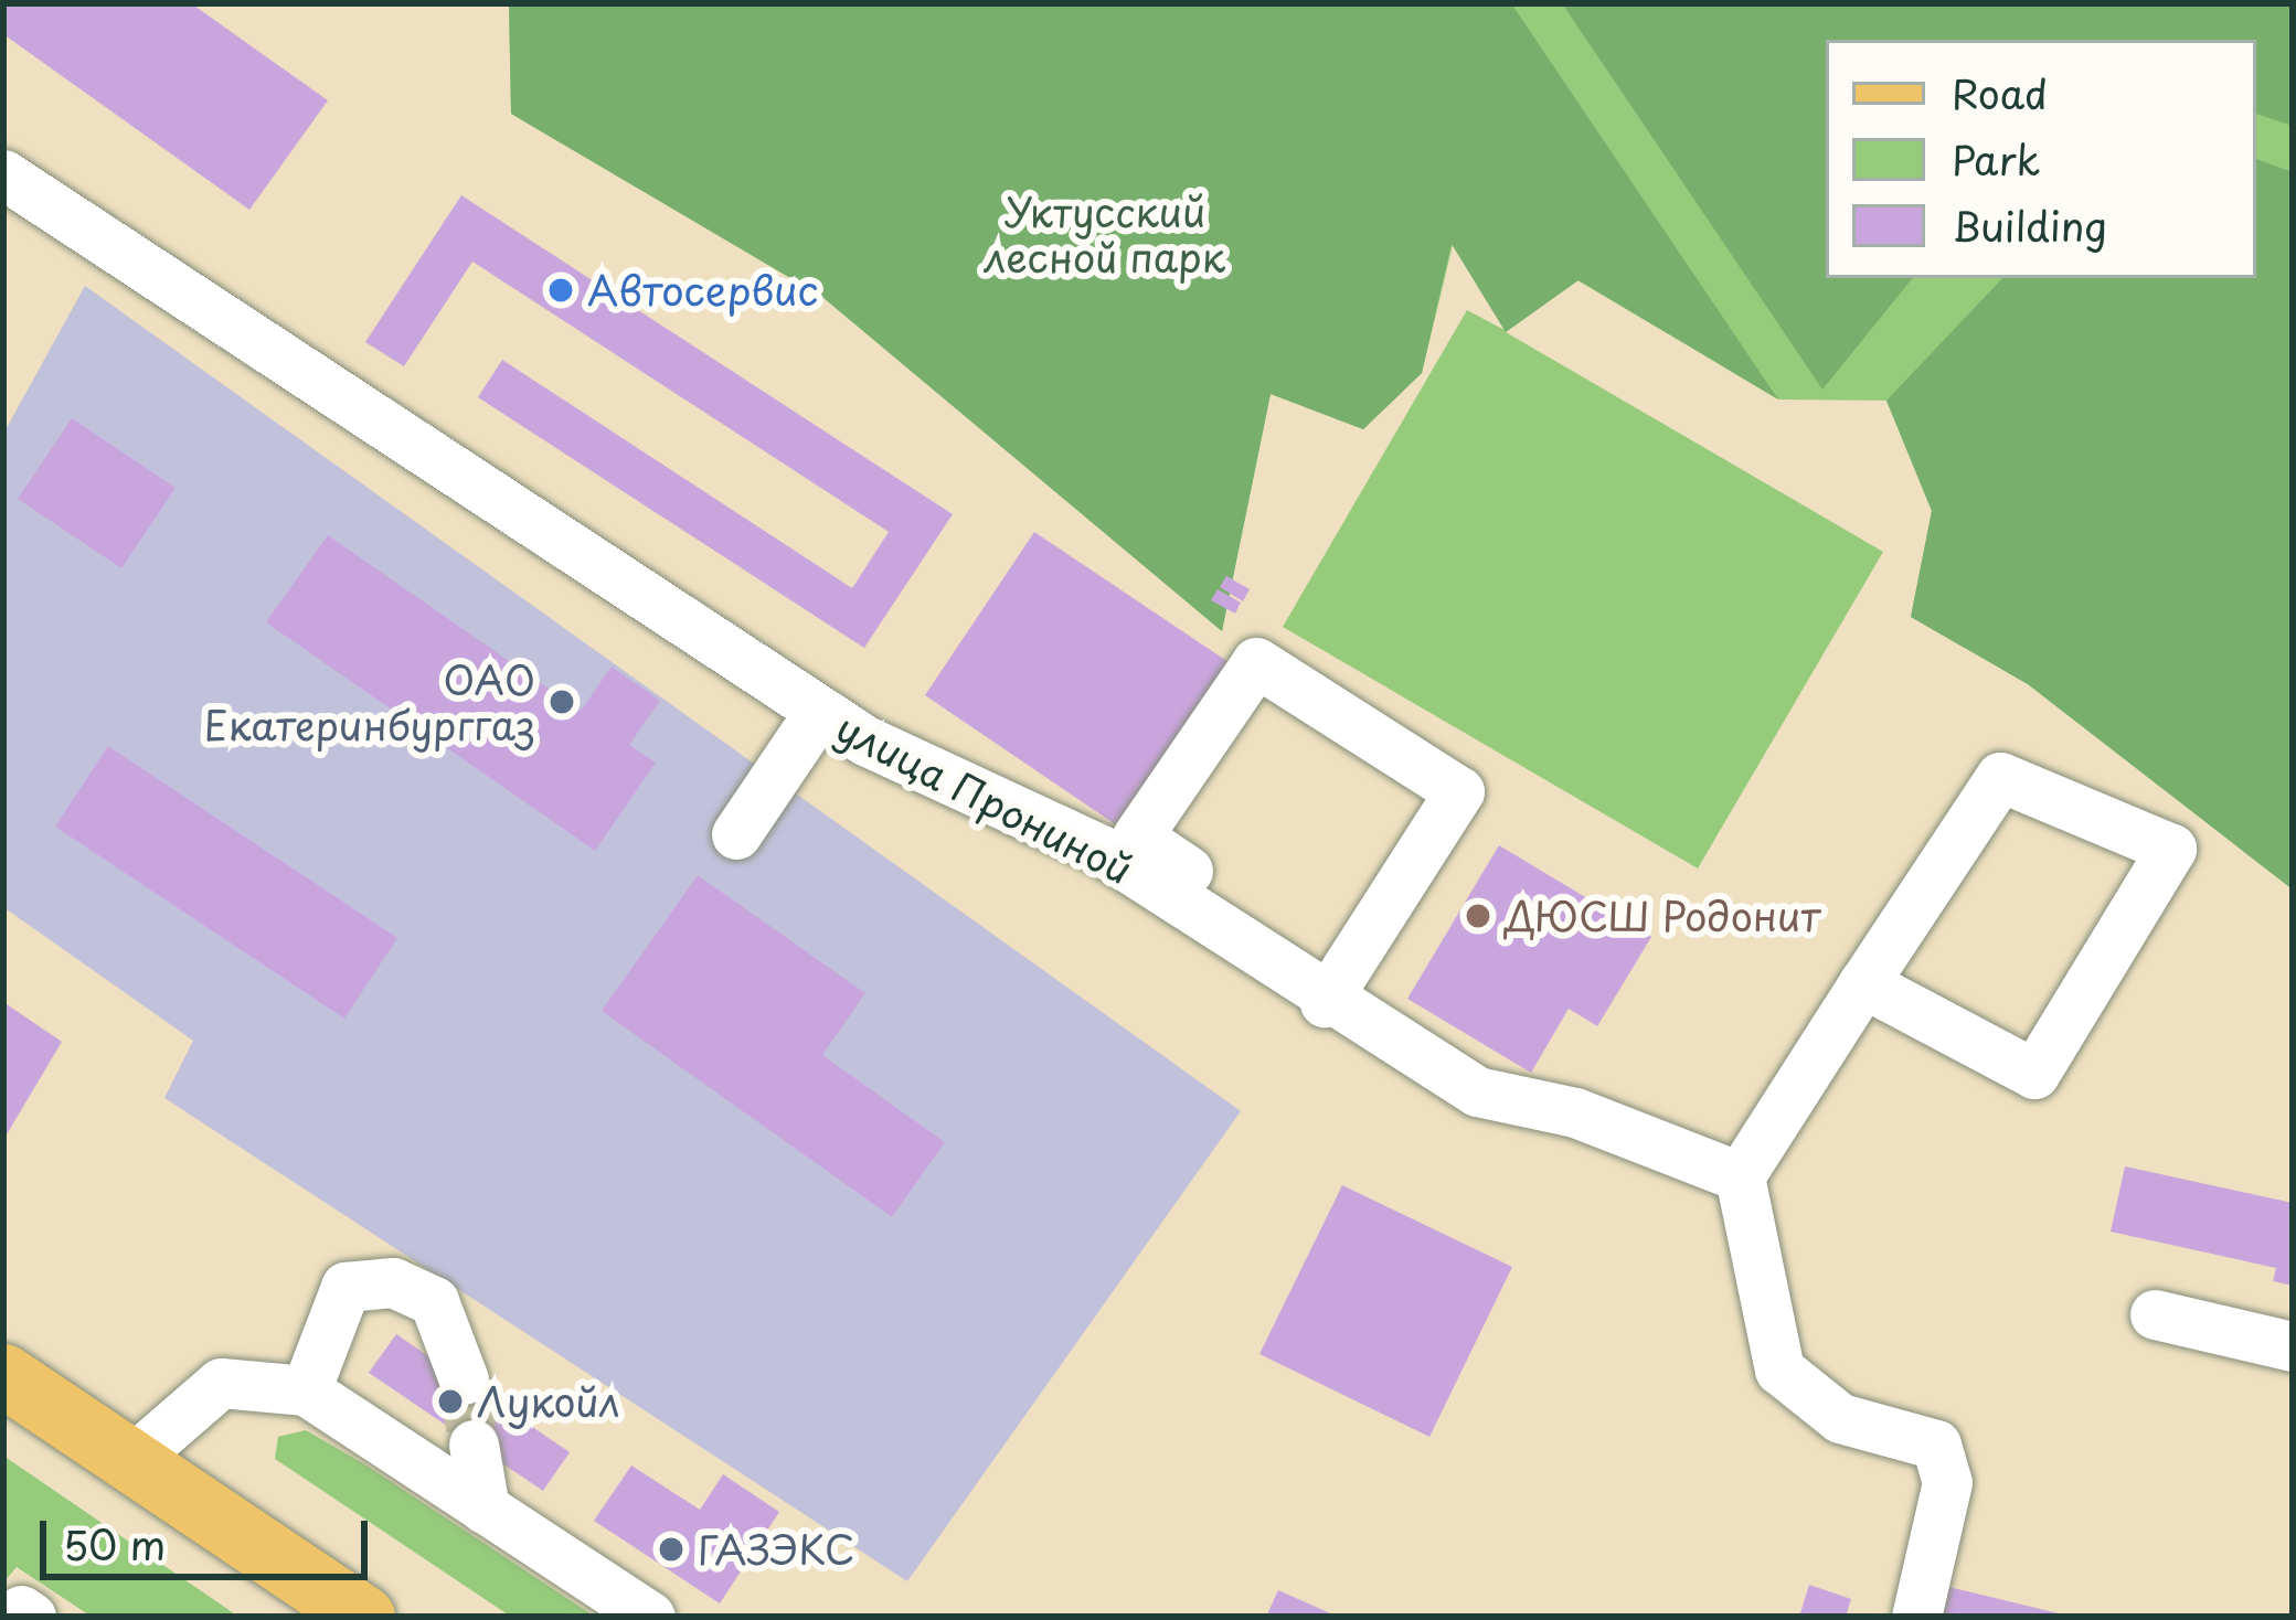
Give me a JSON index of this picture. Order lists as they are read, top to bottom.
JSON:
{
  "streets": {
    "street": ["улица Прониной"]
  },
  "parks": ["Уктусский лесной парк"],
  "places": [
    "Автосервис",
    "ОАО Екатеринбурггаз",
    "ДЮСШ Родонит",
    "Лукойл",
    "ГАЗЭКС"
  ],
  "legend": ["Road", "Park", "Building"],
  "scale_bar": "50 m"
}
